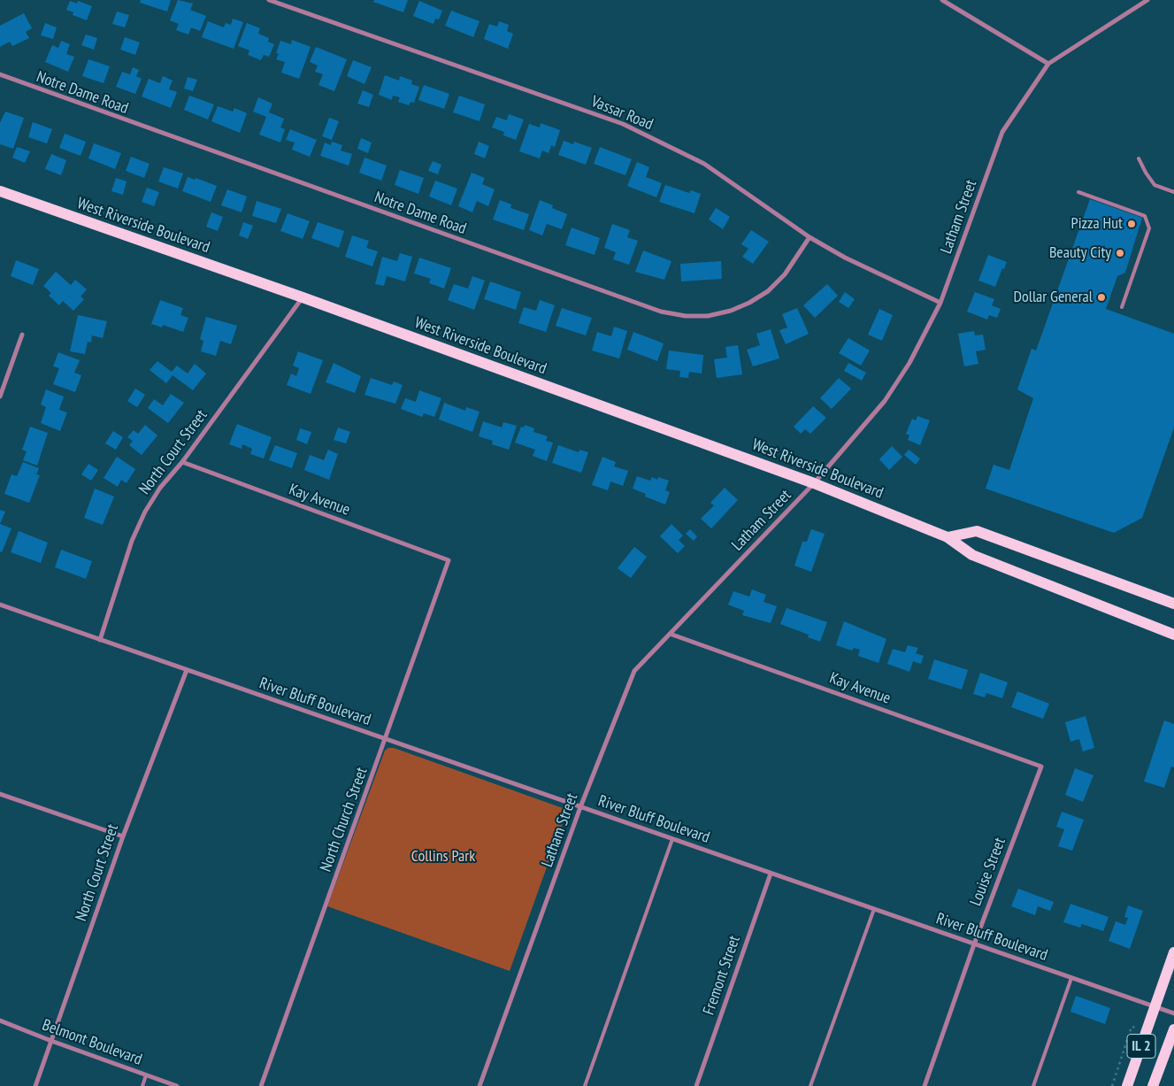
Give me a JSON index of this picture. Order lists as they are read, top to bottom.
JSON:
{
  "streets": {
    "main road": ["West Riverside Boulevard", "IL 2"],
    "street": [
      "Notre Dame Road",
      "Vassar Road",
      "Latham Street",
      "North Court Street",
      "Kay Avenue",
      "River Bluff Boulevard",
      "North Church Street",
      "Louise Street",
      "Fremont Street",
      "Belmont Boulevard"
    ]
  },
  "crossings": [
    ["Notre Dame Road", "Vassar Road"],
    ["Vassar Road", "Latham Street"],
    ["Latham Street", "West Riverside Boulevard"],
    ["Latham Street", "Kay Avenue"],
    ["Latham Street", "River Bluff Boulevard"],
    ["West Riverside Boulevard", "North Court Street"],
    ["North Court Street", "Kay Avenue"],
    ["North Court Street", "River Bluff Boulevard"],
    ["North Court Street", "Belmont Boulevard"],
    ["Kay Avenue", "North Church Street"],
    ["Kay Avenue", "Louise Street"],
    ["River Bluff Boulevard", "North Church Street"],
    ["River Bluff Boulevard", "Louise Street"],
    ["River Bluff Boulevard", "Fremont Street"],
    ["River Bluff Boulevard", "IL 2"]
  ],
  "parks": ["Collins Park"],
  "places": ["Pizza Hut", "Beauty City", "Dollar General"]
}
